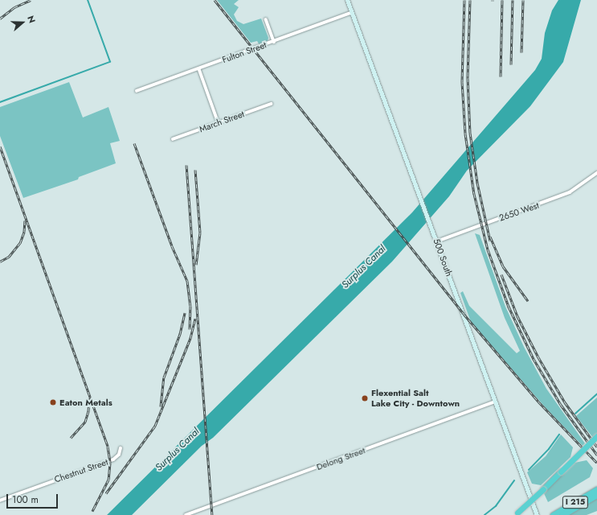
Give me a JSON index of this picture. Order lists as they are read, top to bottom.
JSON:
{
  "streets": {
    "highway": ["I 215"],
    "street": [
      "Fulton Street",
      "March Street",
      "2650 West",
      "500 South",
      "Delong Street",
      "Chestnut Street"
    ]
  },
  "crossings": [
    ["Fulton Street", "500 South"],
    ["2650 West", "500 South"],
    ["500 South", "Delong Street"]
  ],
  "water": ["Surplus Canal"],
  "places": ["Flexential Salt Lake City - Downtown", "Eaton Metals"],
  "scale_bar": "100 m",
  "north": "right"
}
